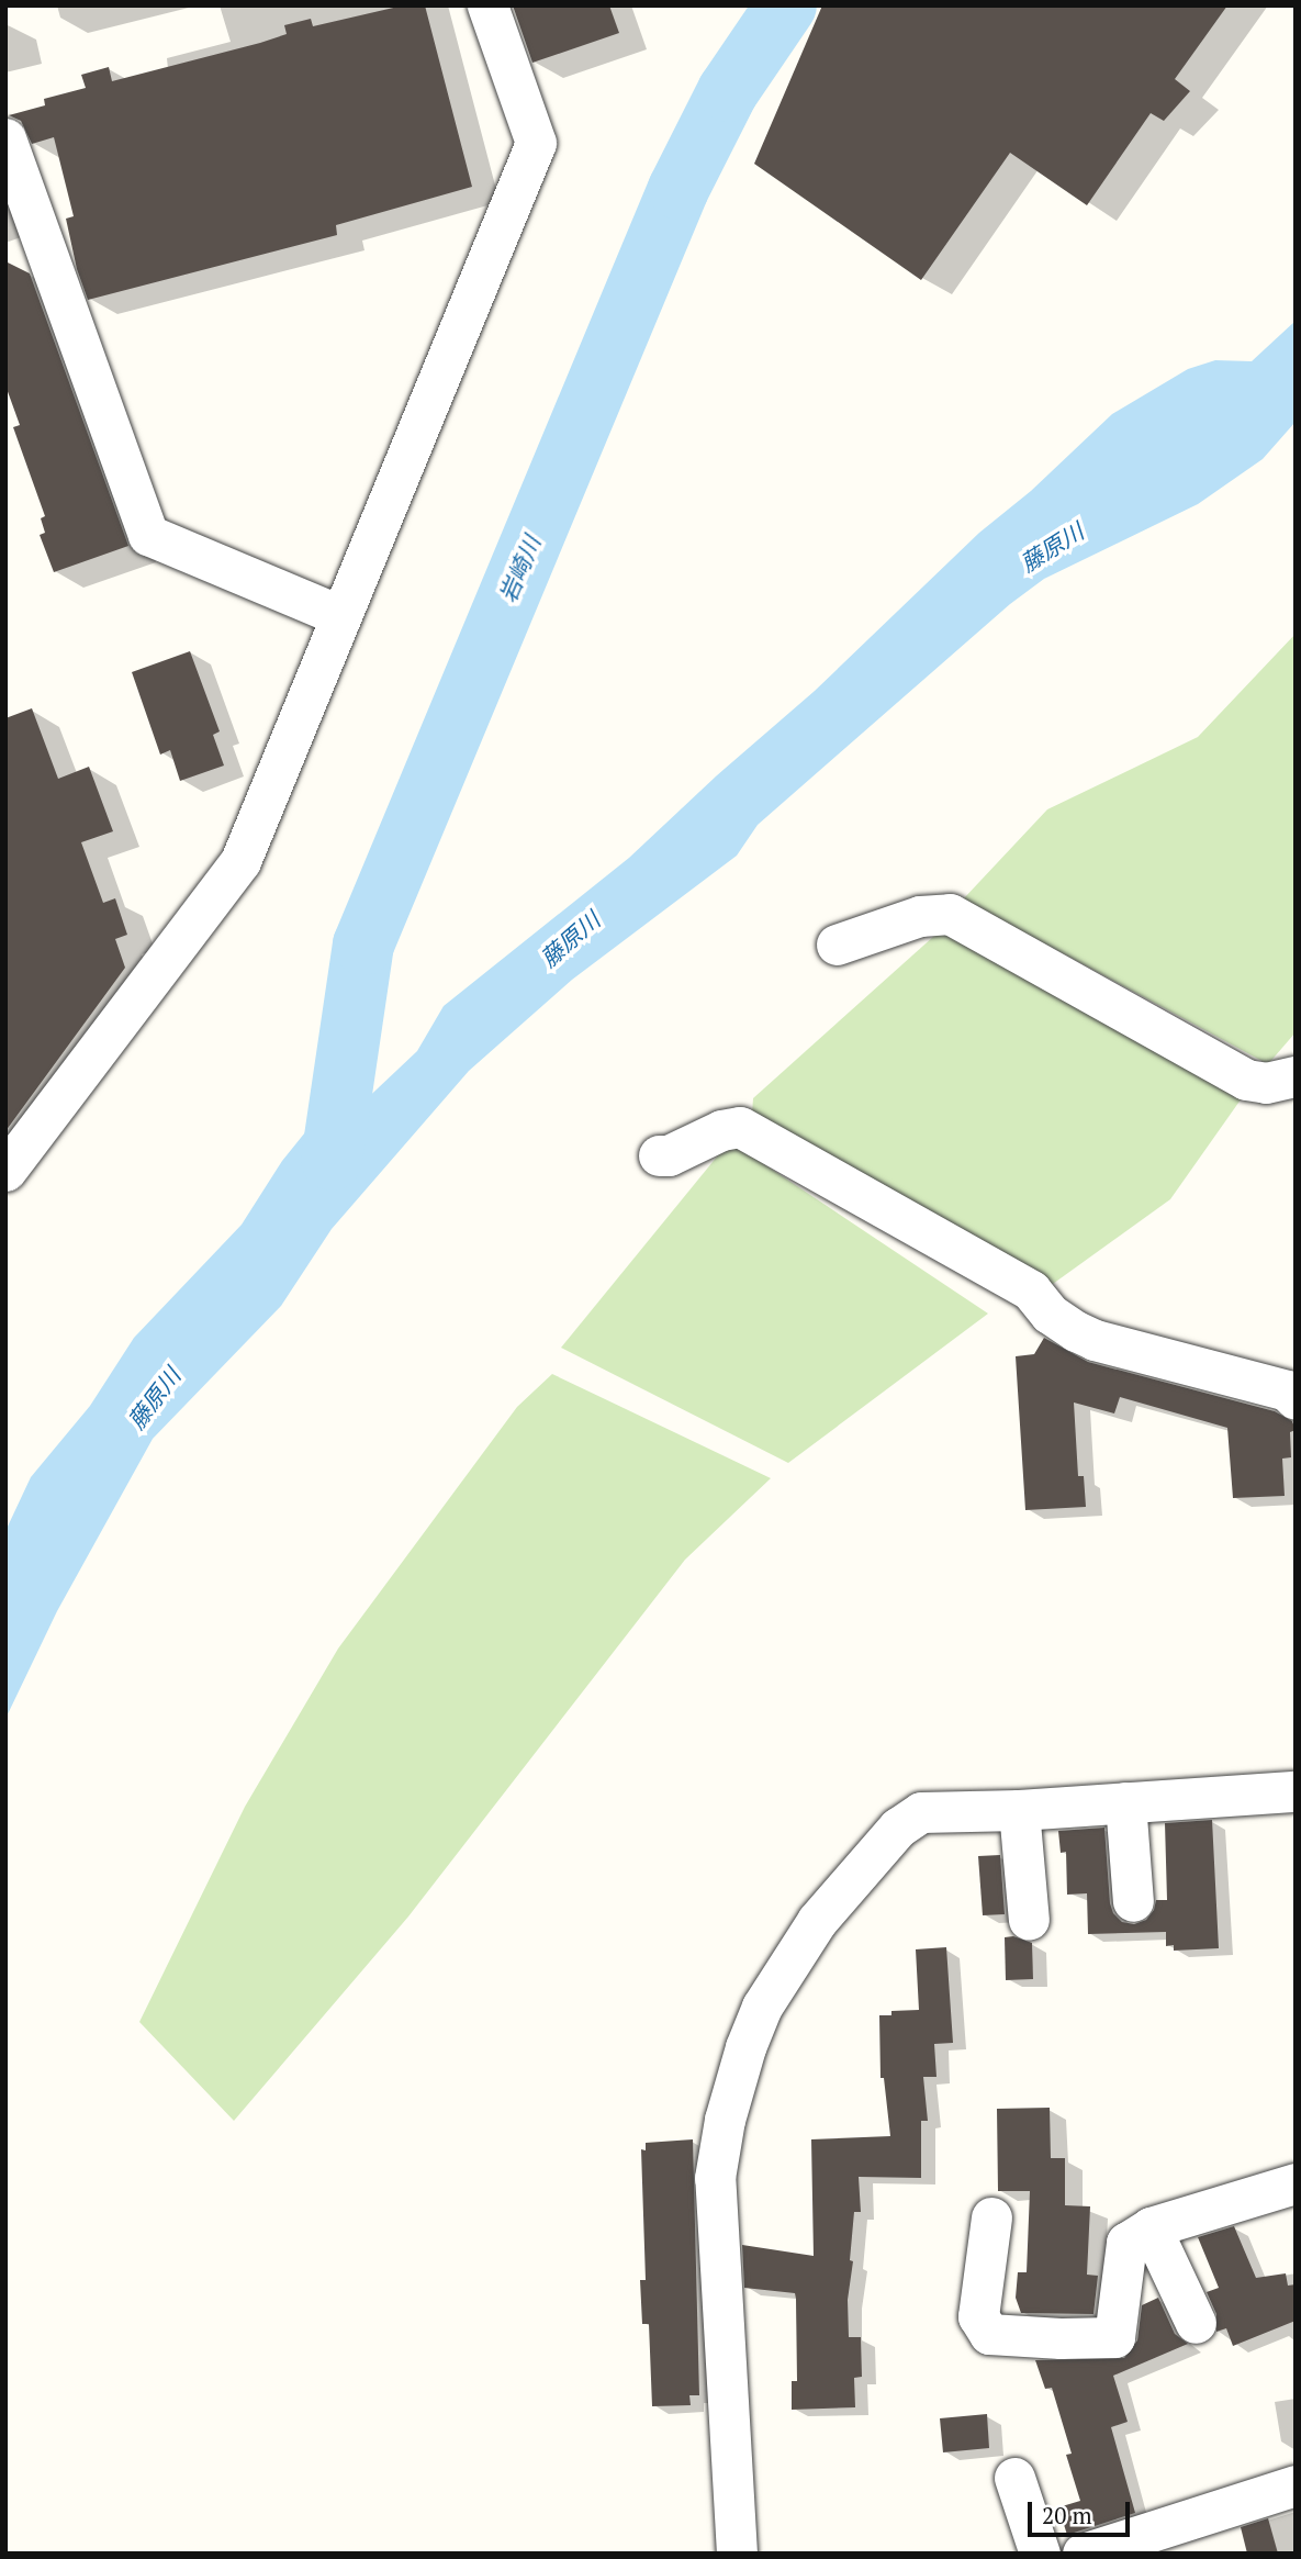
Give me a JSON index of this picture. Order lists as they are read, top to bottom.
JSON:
{
  "water": ["藤原川", "岩崎川"],
  "scale_bar": "20 m"
}
